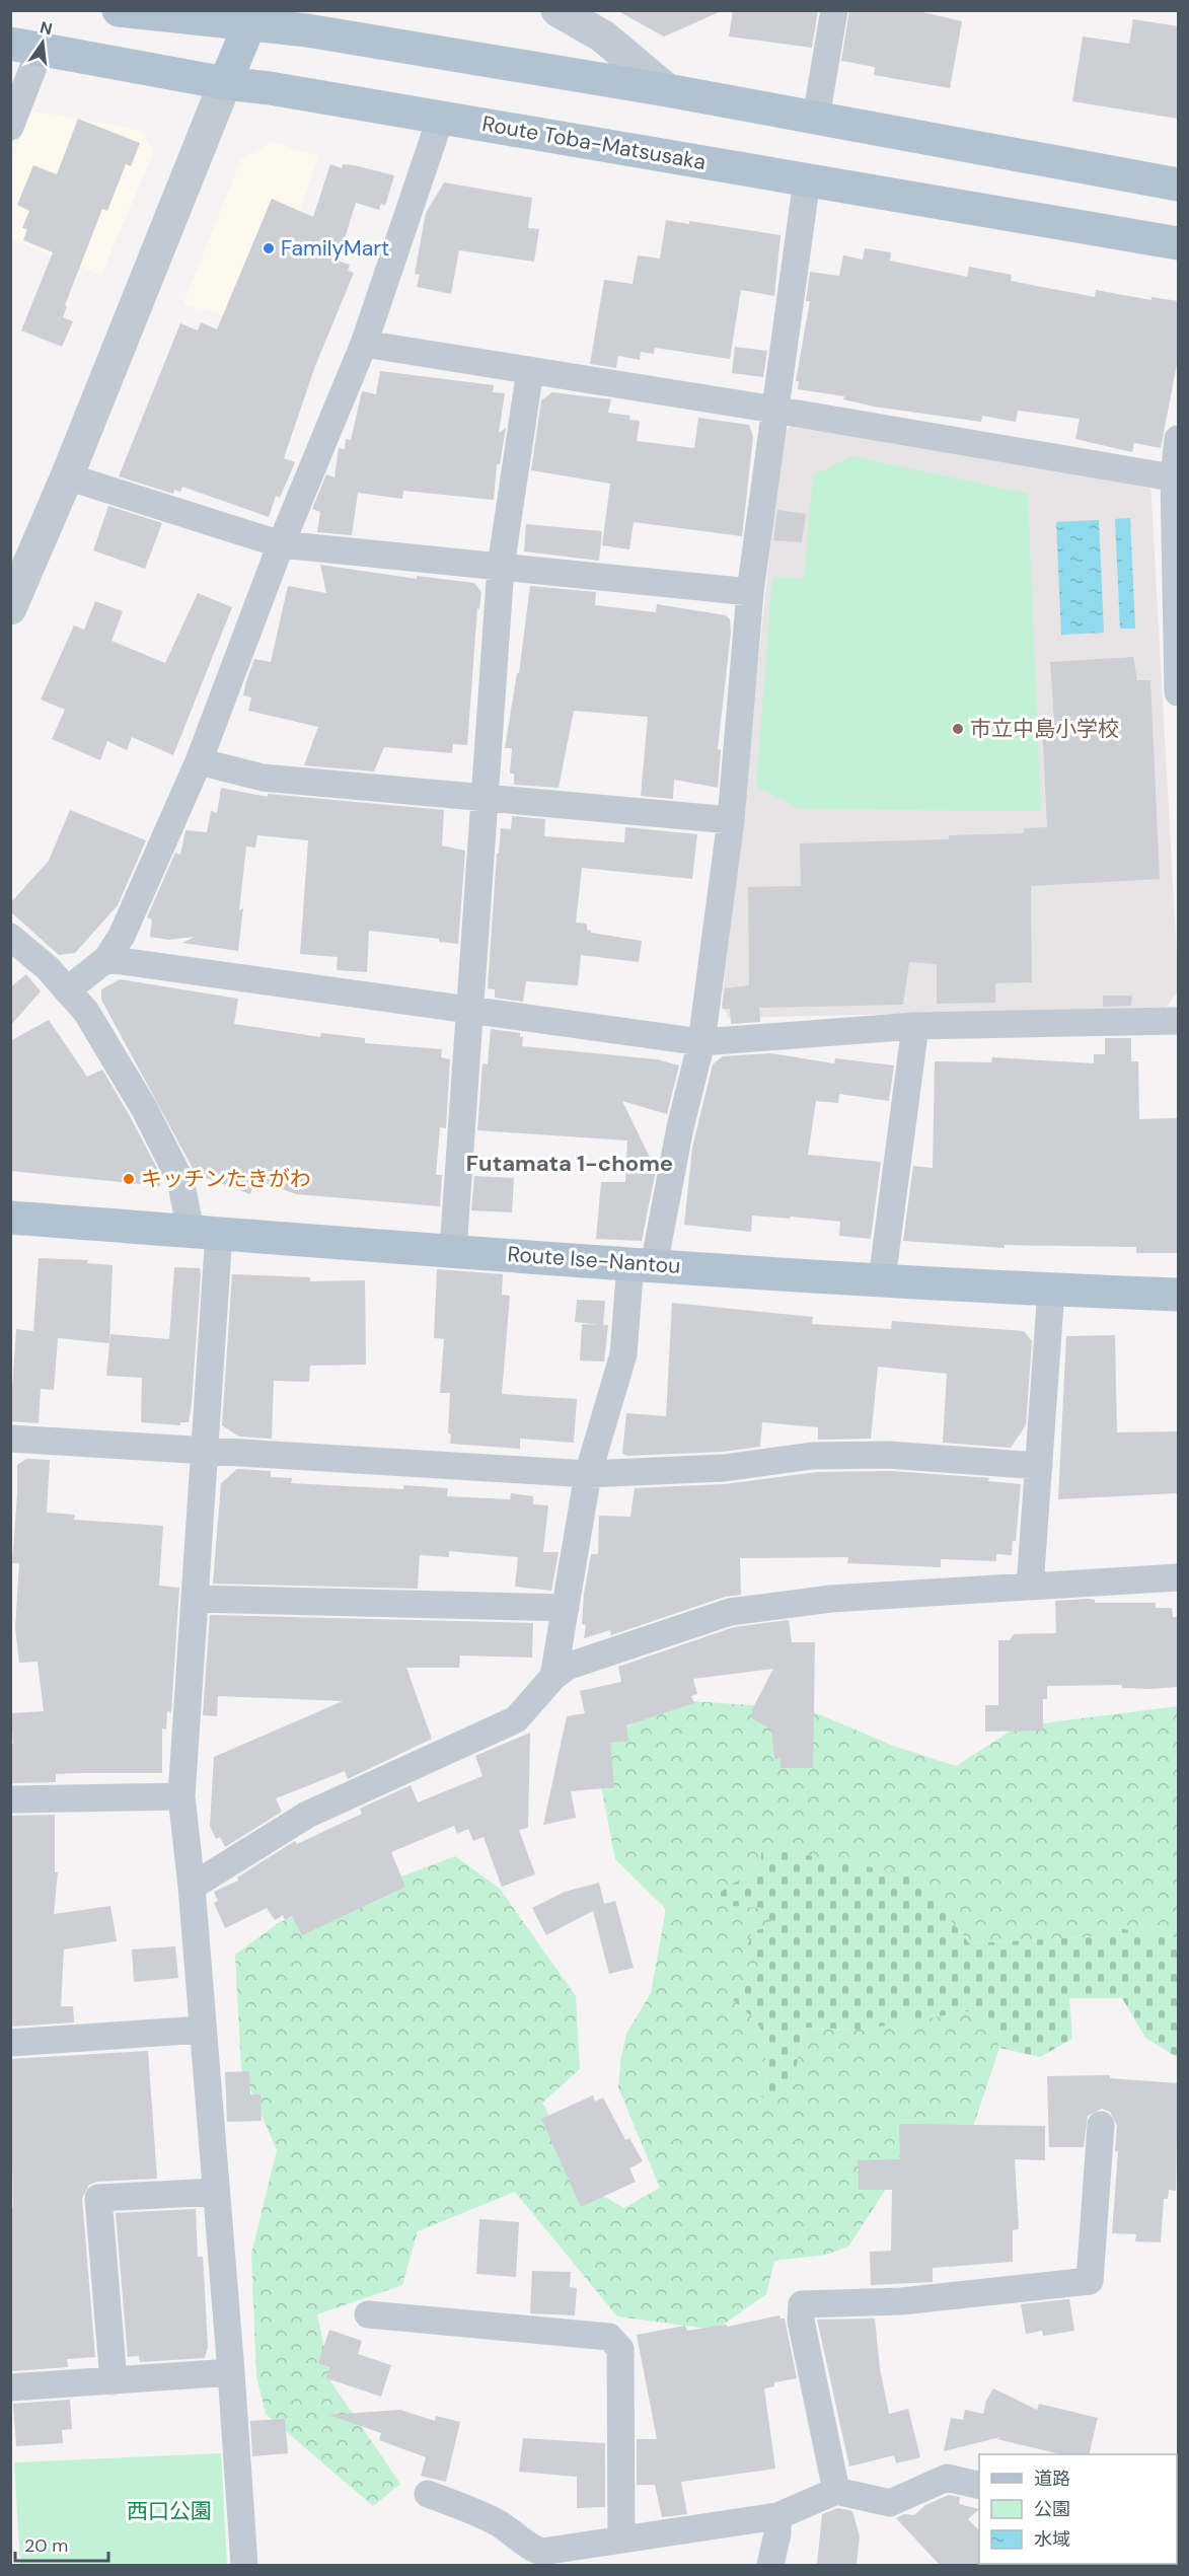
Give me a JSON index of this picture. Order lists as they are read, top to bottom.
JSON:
{
  "streets": {
    "main road": ["Route Toba-Matsusaka", "Route Ise-Nantou"]
  },
  "districts": ["Futamata 1-chome"],
  "parks": ["西口公園"],
  "places": ["FamilyMart", "市立中島小学校", "キッチンたきがわ"],
  "legend": ["道路", "公園", "水域"],
  "scale_bar": "20 m",
  "north": "top"
}
